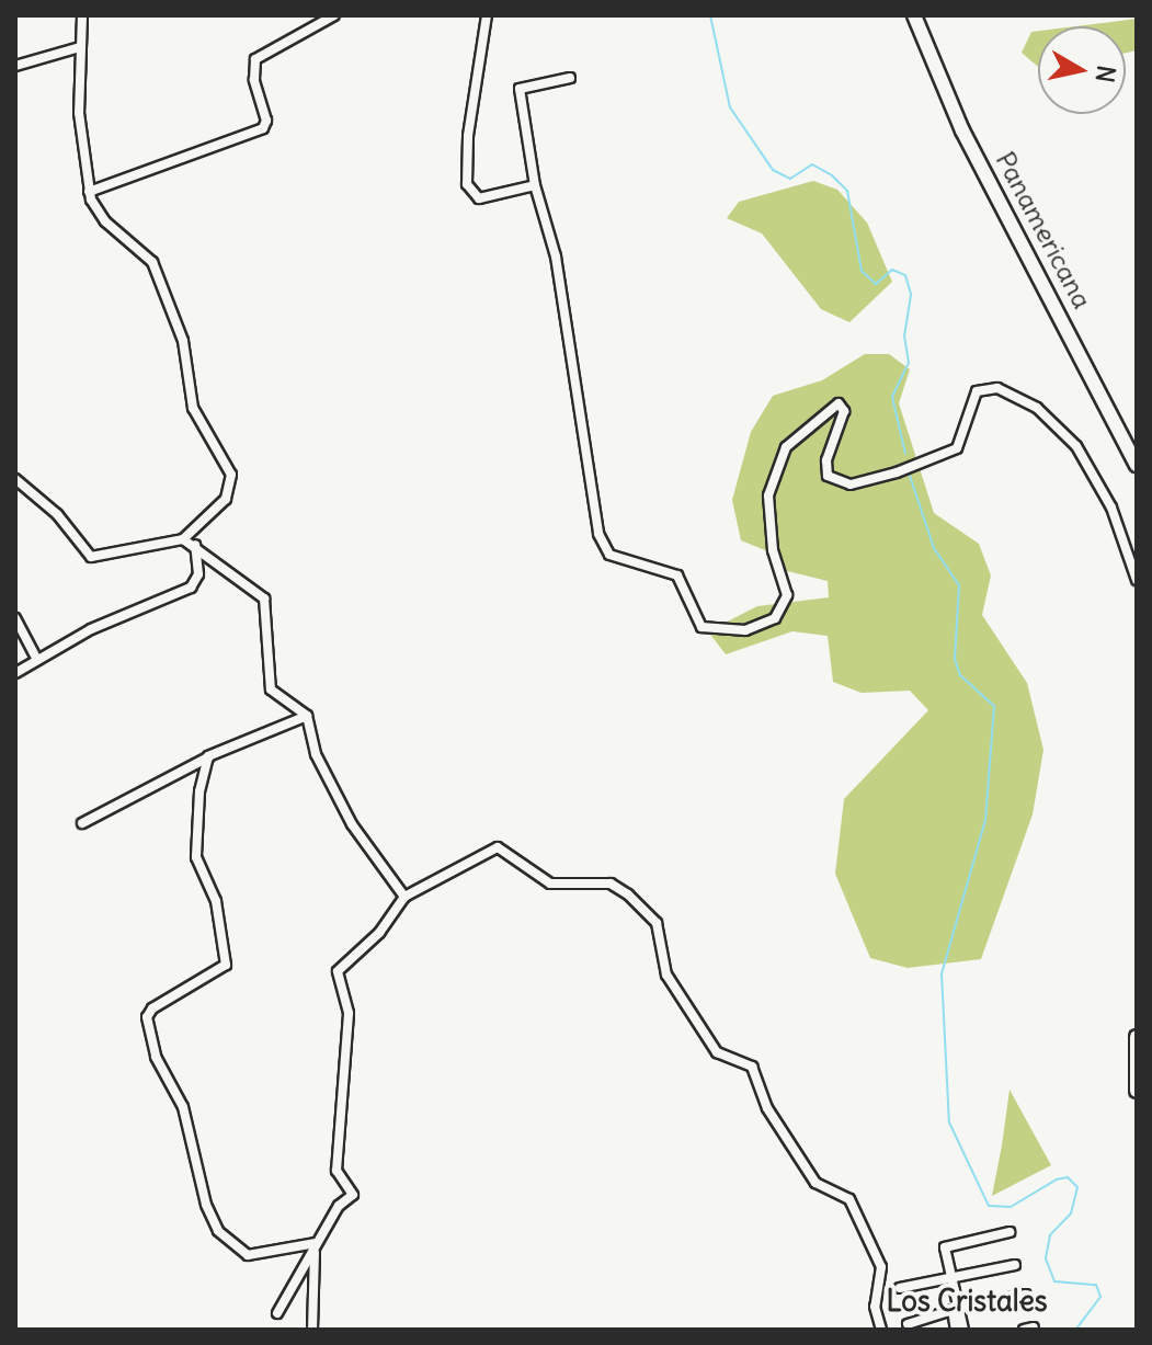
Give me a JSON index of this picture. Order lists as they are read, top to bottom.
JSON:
{
  "streets": {
    "main road": ["Panamericana"]
  },
  "districts": ["Los Cristales"],
  "north": "right"
}
